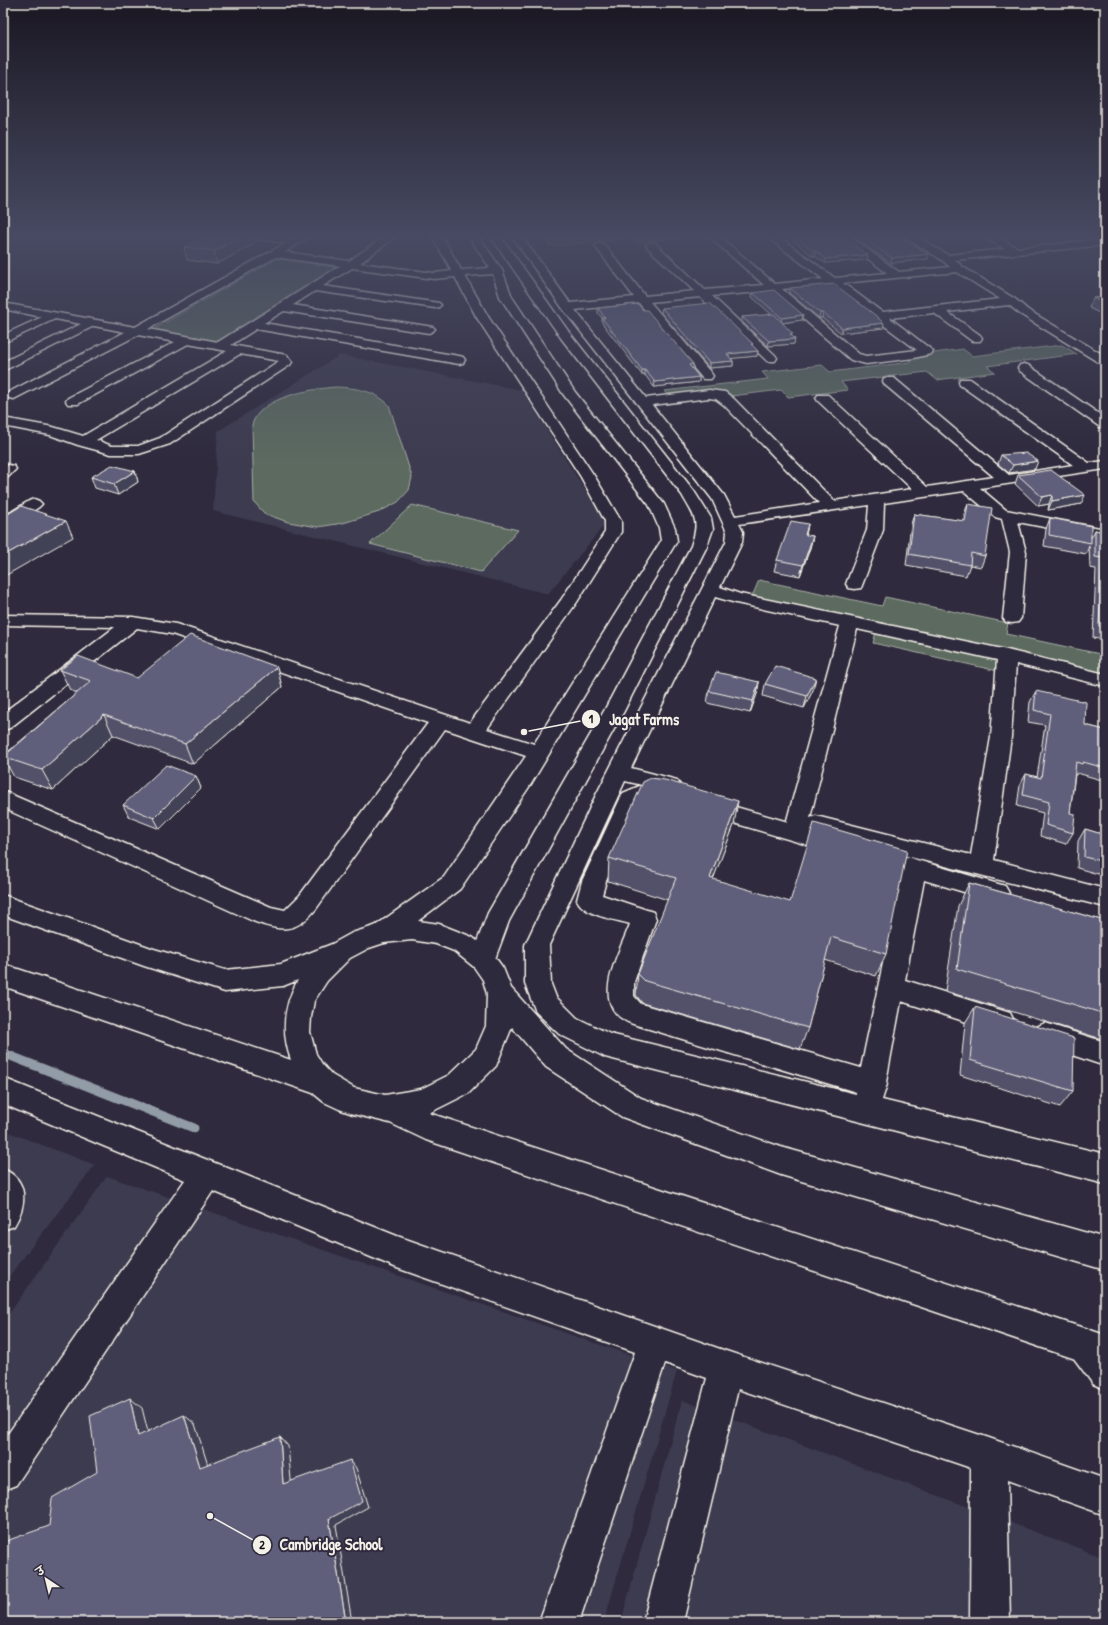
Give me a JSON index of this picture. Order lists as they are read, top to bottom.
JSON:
{
  "places": ["Jagat Farms", "Cambridge School"],
  "north": "top left"
}
